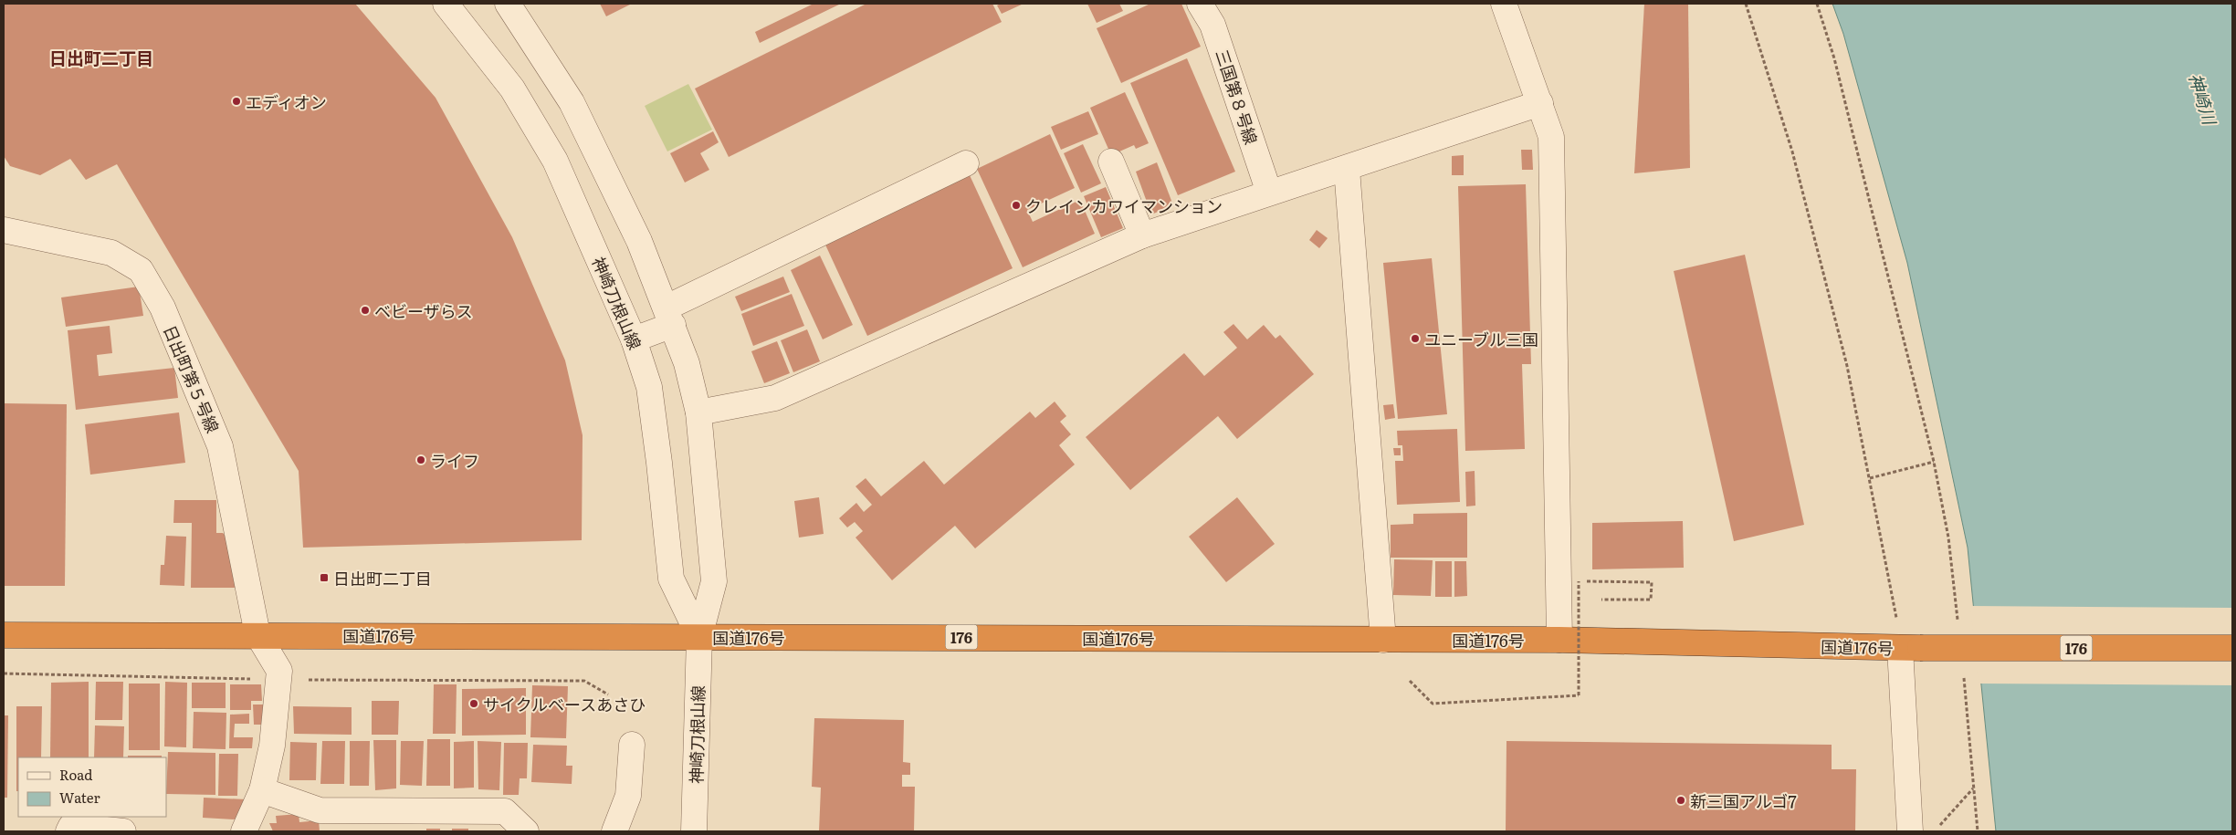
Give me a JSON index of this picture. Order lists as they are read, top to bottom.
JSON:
{
  "streets": {
    "highway": ["国道176号", "176"],
    "street": ["三国第８号線", "神崎刀根山線", "日出町第５号線"]
  },
  "crossings": [
    ["神崎刀根山線", "国道176号"],
    ["日出町第５号線", "国道176号"]
  ],
  "districts": ["日出町二丁目"],
  "water": ["神崎川"],
  "places": {
    "other": [
      "エディオン",
      "クレインカワイマンション",
      "ベビーザらス",
      "ユニーブル三国",
      "ライフ",
      "サイクルベースあさひ",
      "新三国アルゴ7"
    ],
    "transit": ["日出町二丁目"]
  },
  "legend": ["Road", "Water"]
}
